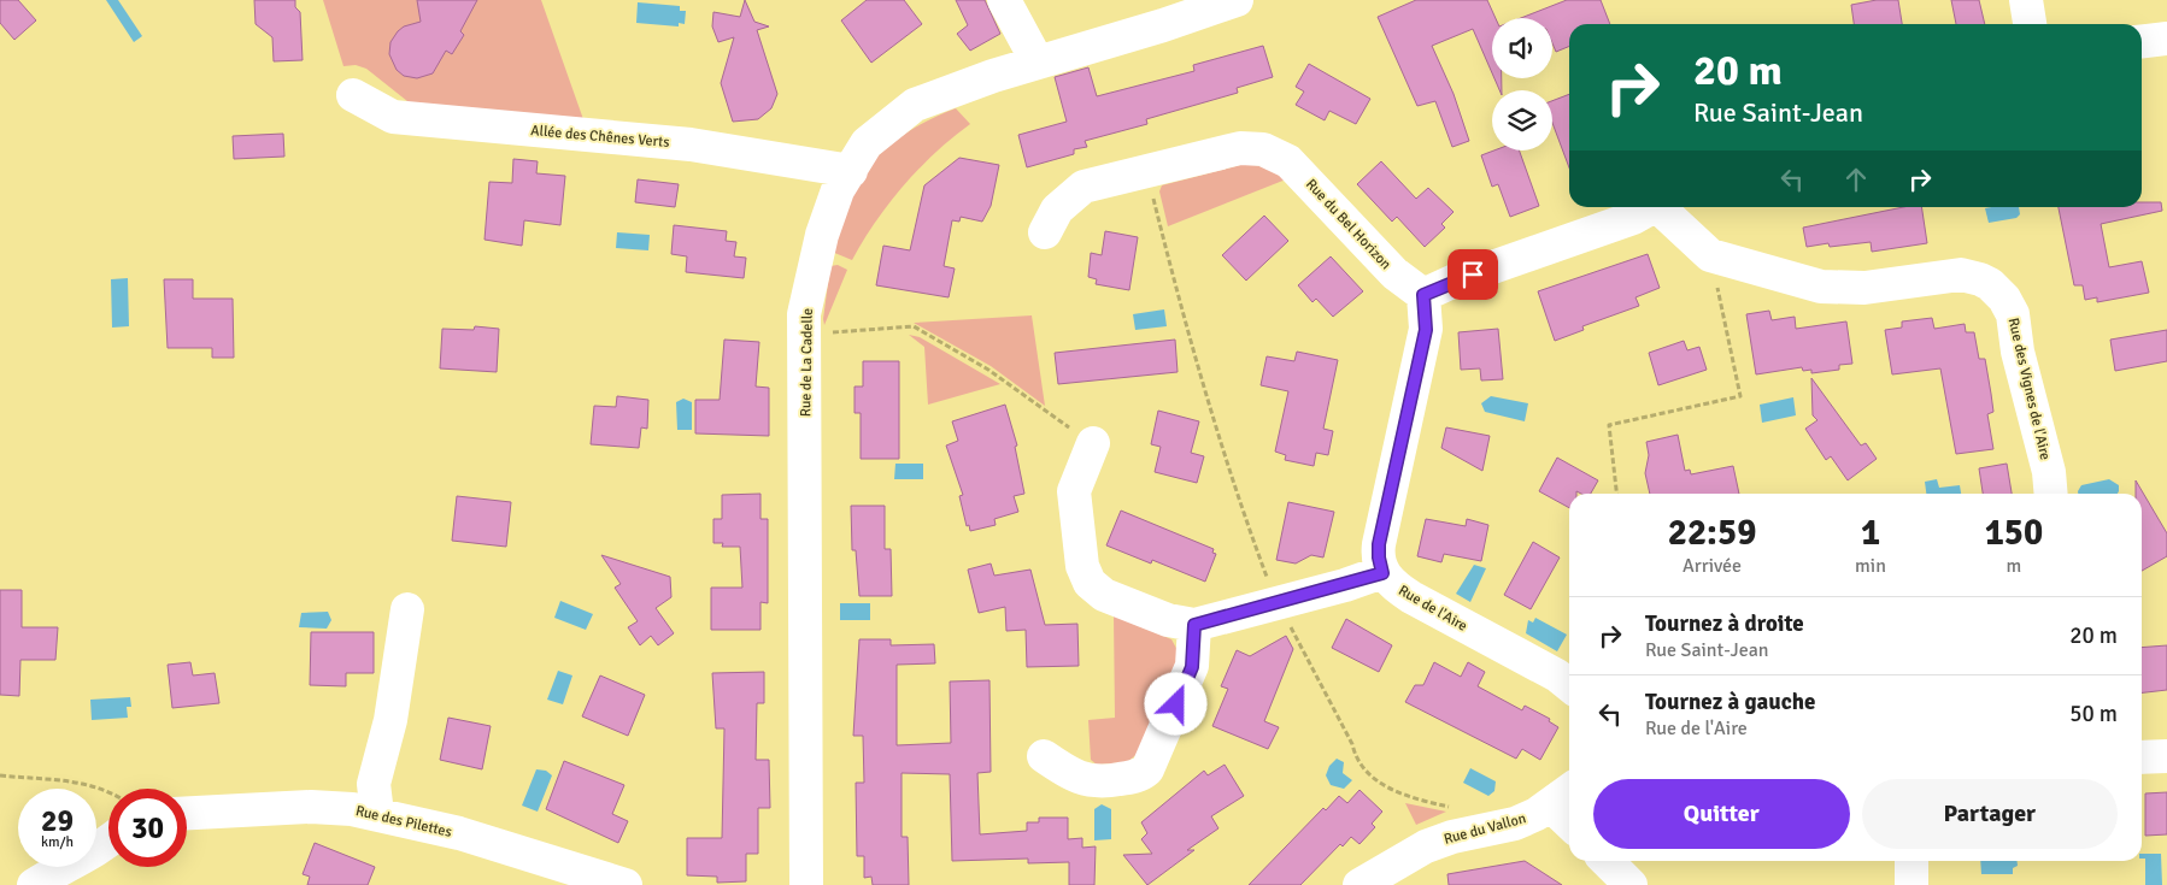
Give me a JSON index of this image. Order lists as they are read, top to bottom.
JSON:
{
  "streets": {
    "street": [
      "Allée des Chênes Verts",
      "Rue du Bel Horizon",
      "Rue de La Cadelle",
      "Rue des Vignes de l'Aire",
      "Rue de l'Aire",
      "Rue des Pilettes",
      "Rue du Vallon"
    ]
  },
  "crossings": [
    ["Allée des Chênes Verts", "Rue de La Cadelle"]
  ],
  "page": {
    "turn": ["20 m", "Rue Saint-Jean"],
    "eta": [
      "22:59",
      "Arrivée",
      "1",
      "min",
      "150",
      "m"
    ],
    "list": [
      {
        "name": "Tournez à droite",
        "note": "Rue Saint-Jean",
        "value": "20 m"
      },
      {
        "name": "Tournez à gauche",
        "note": "Rue de l'Aire",
        "value": "50 m"
      }
    ],
    "buttons": ["Quitter", "Partager"],
    "speed": "29 km/h",
    "limit": "30"
  }
}
